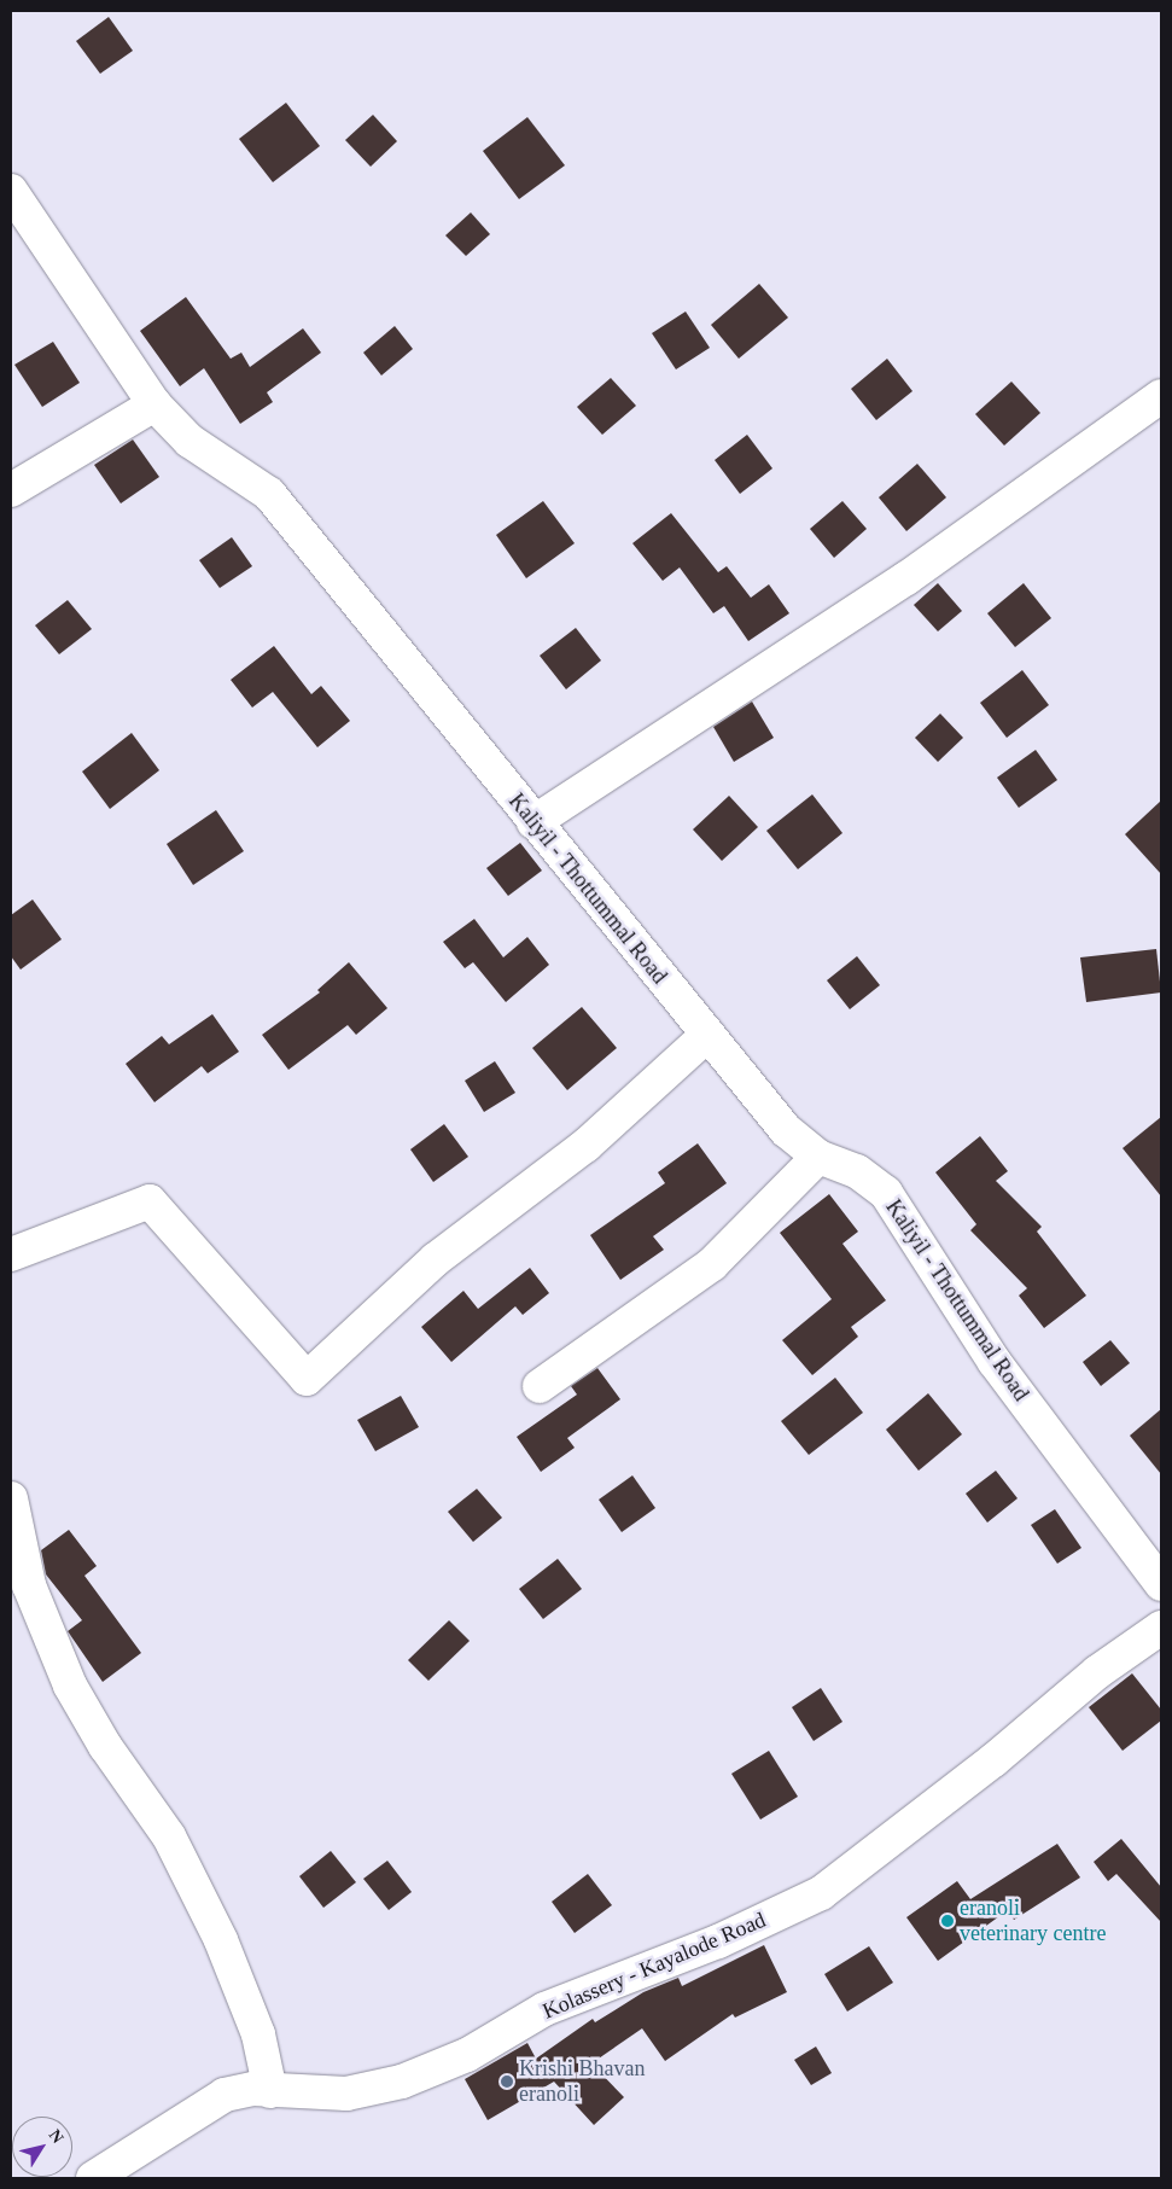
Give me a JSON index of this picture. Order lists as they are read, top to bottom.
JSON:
{
  "streets": {
    "main road": ["Kaliyil - Thottummal Road", "Kolassery - Kayalode Road"]
  },
  "places": ["eranoli veterinary centre", "Krishi Bhavan eranoli"],
  "north": "top right"
}
